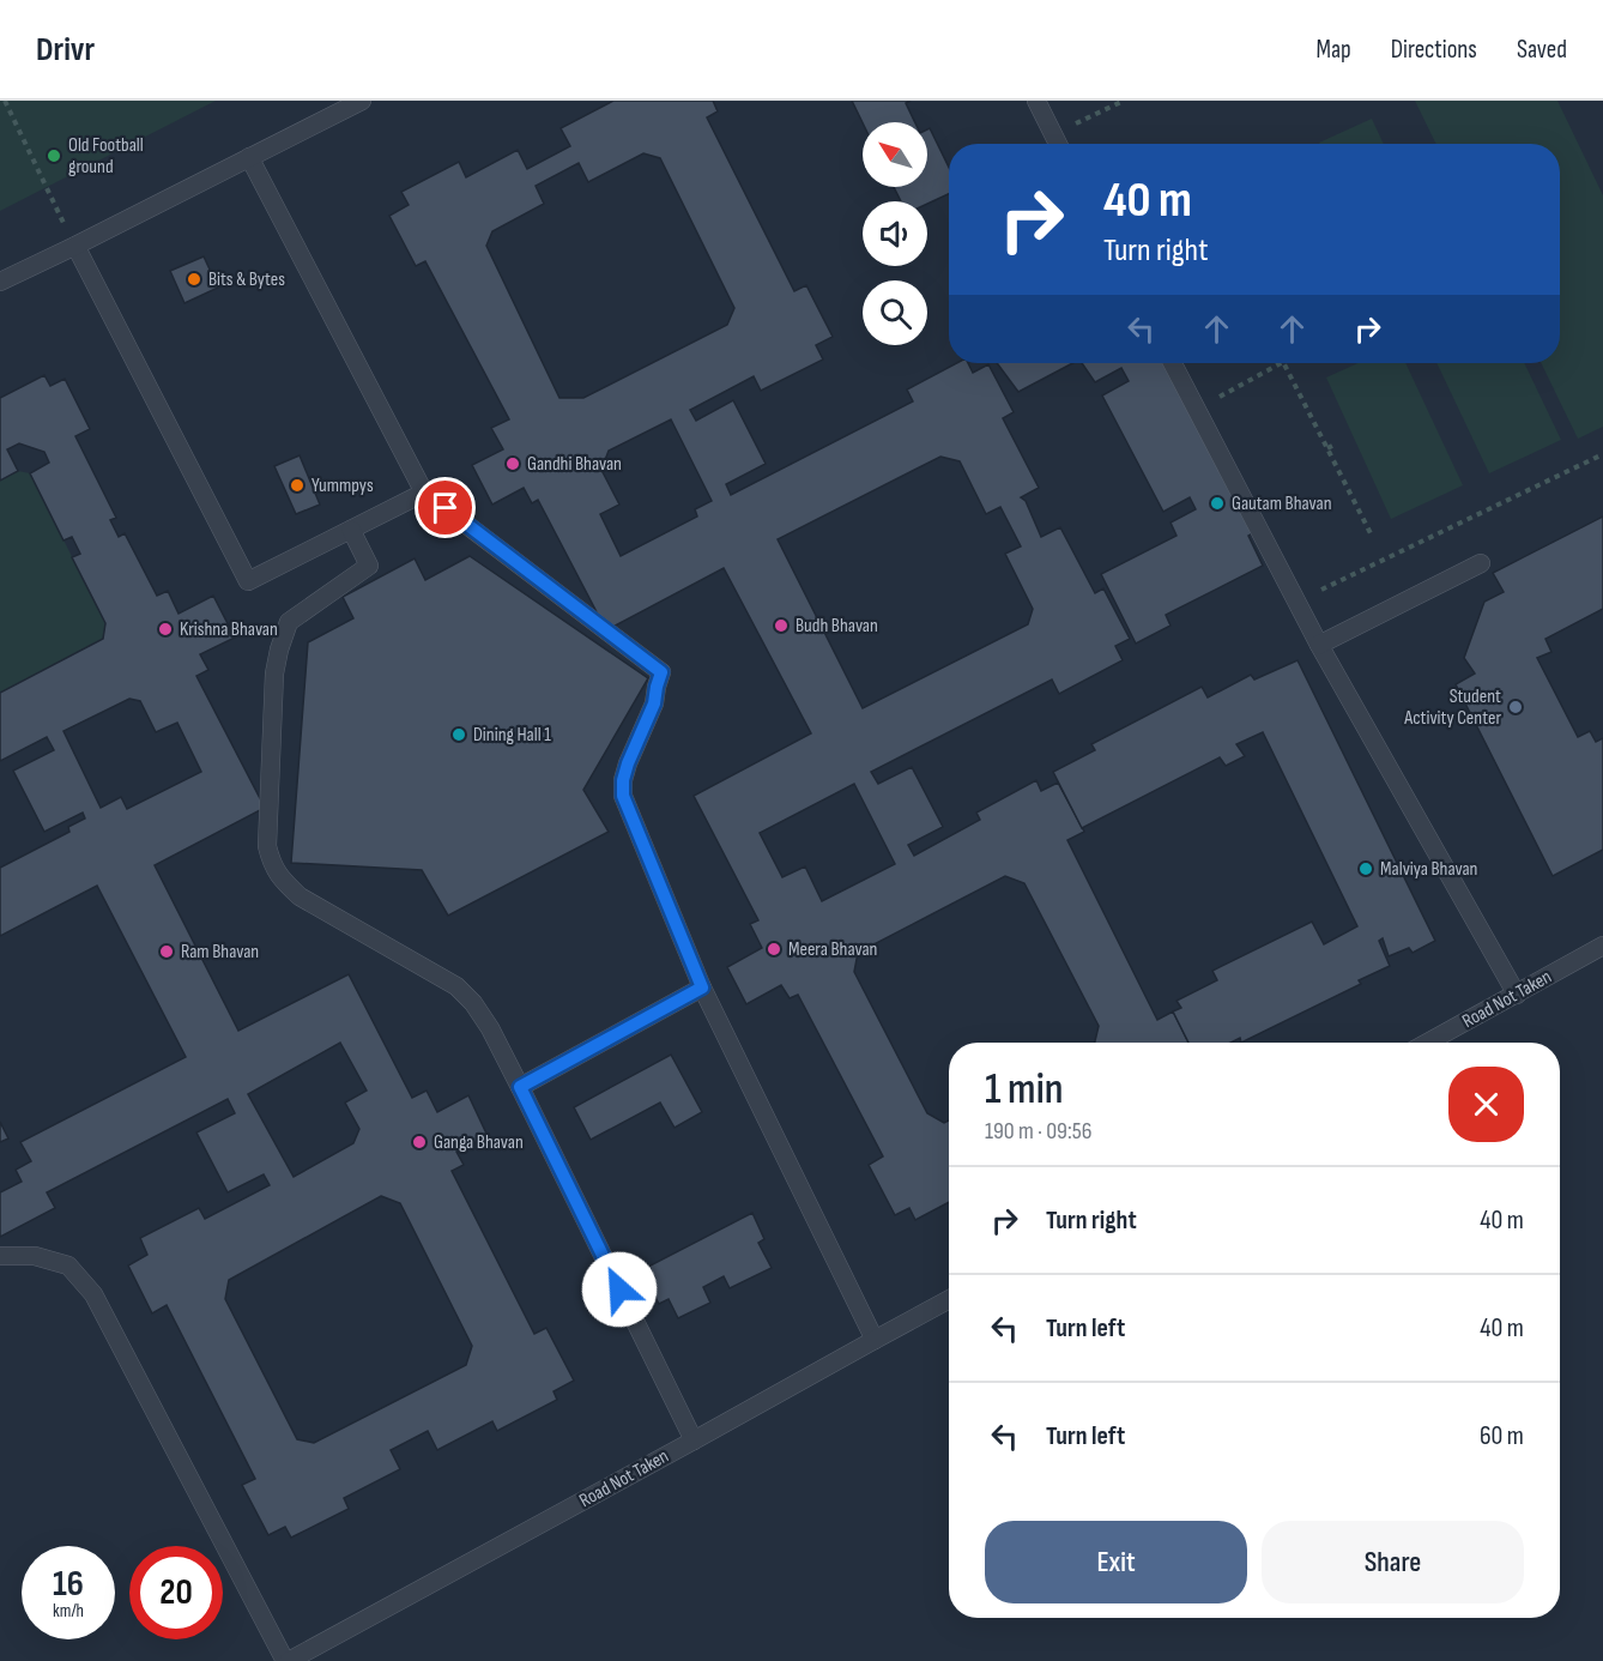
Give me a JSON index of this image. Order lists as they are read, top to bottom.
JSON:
{
  "streets": {
    "lane": ["Road Not Taken"]
  },
  "places": [
    "Old Football ground",
    "Bits & Bytes",
    "Gandhi Bhavan",
    "Yummpys",
    "Gautam Bhavan",
    "Budh Bhavan",
    "Krishna Bhavan",
    "Student Activity Center",
    "Dining Hall 1",
    "Malviya Bhavan",
    "Meera Bhavan",
    "Ram Bhavan",
    "Ganga Bhavan"
  ],
  "north": "top left",
  "page": {
    "header": "Drivr",
    "nav": ["Map", "Directions", "Saved"],
    "turn": ["40 m", "Turn right"],
    "heading": ["1 min", "190 m · 09:56"],
    "list": [
      {
        "name": "Turn right",
        "value": "40 m"
      },
      {
        "name": "Turn left",
        "value": "40 m"
      },
      {
        "name": "Turn left",
        "value": "60 m"
      }
    ],
    "buttons": ["Exit", "Share"],
    "speed": "16 km/h",
    "limit": "20"
  }
}
